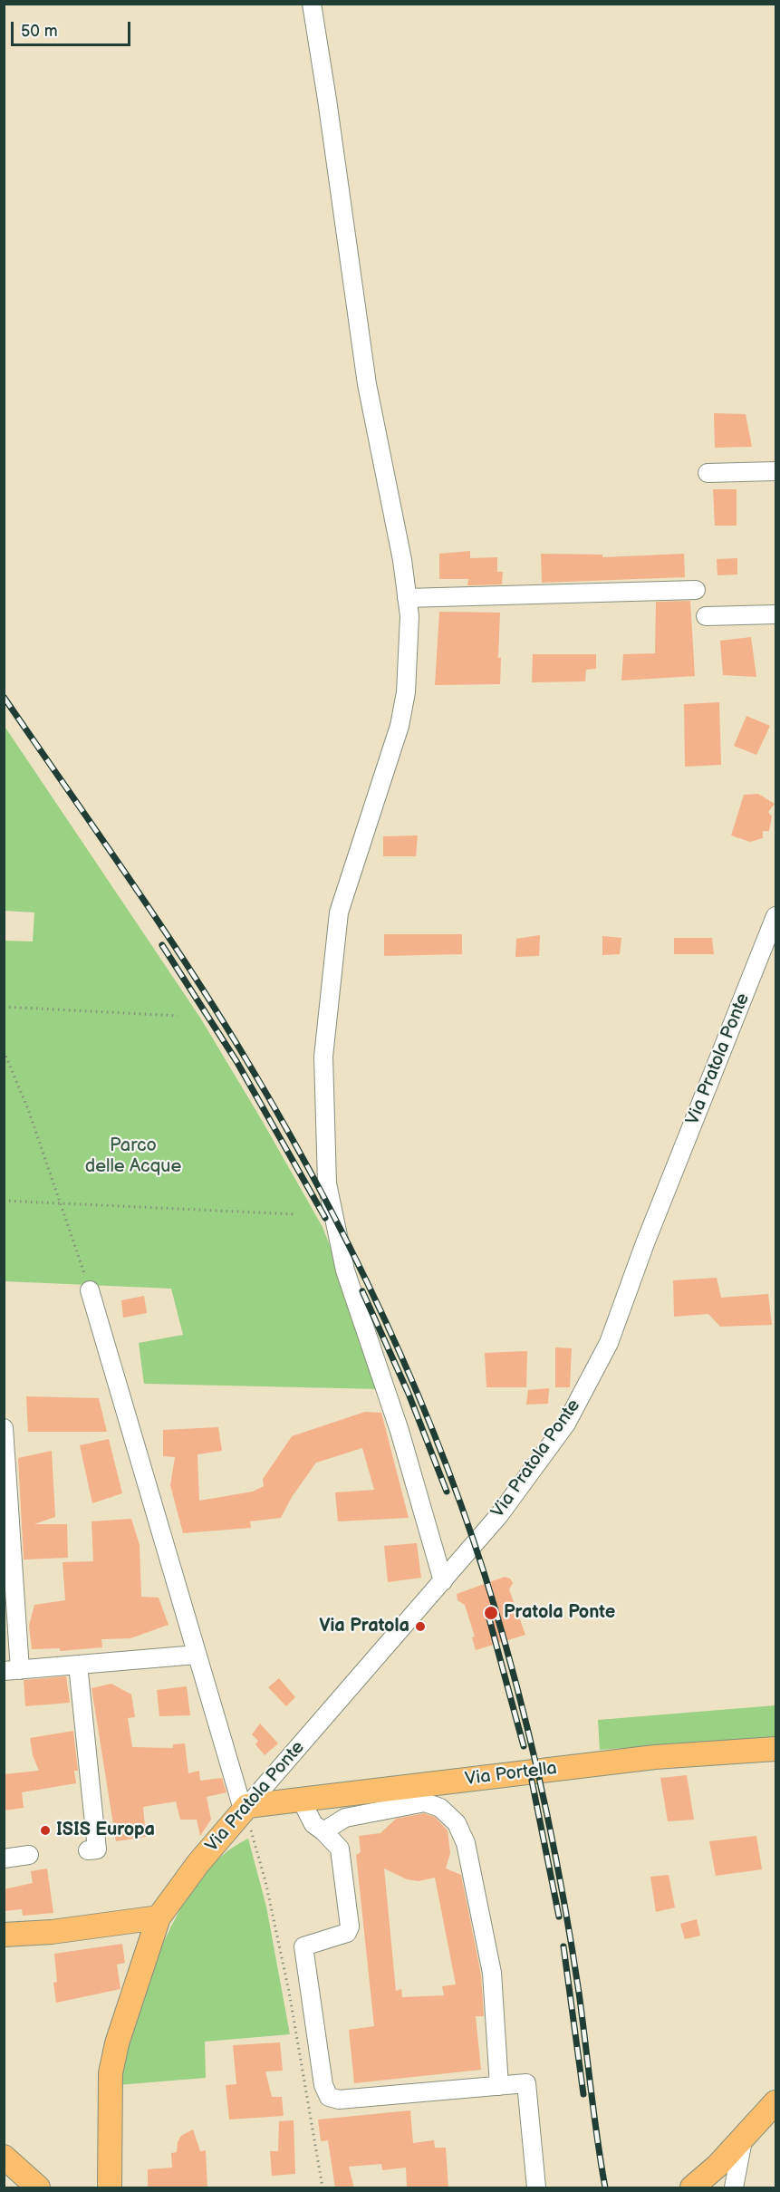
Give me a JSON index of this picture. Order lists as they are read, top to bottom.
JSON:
{
  "streets": {
    "main road": ["Via Pratola Ponte", "Via Portella"]
  },
  "crossings": [
    ["Via Pratola Ponte", "Via Portella"]
  ],
  "parks": ["Parco delle Acque"],
  "places": ["Pratola Ponte", "Via Pratola", "ISIS Europa"],
  "scale_bar": "50 m"
}
